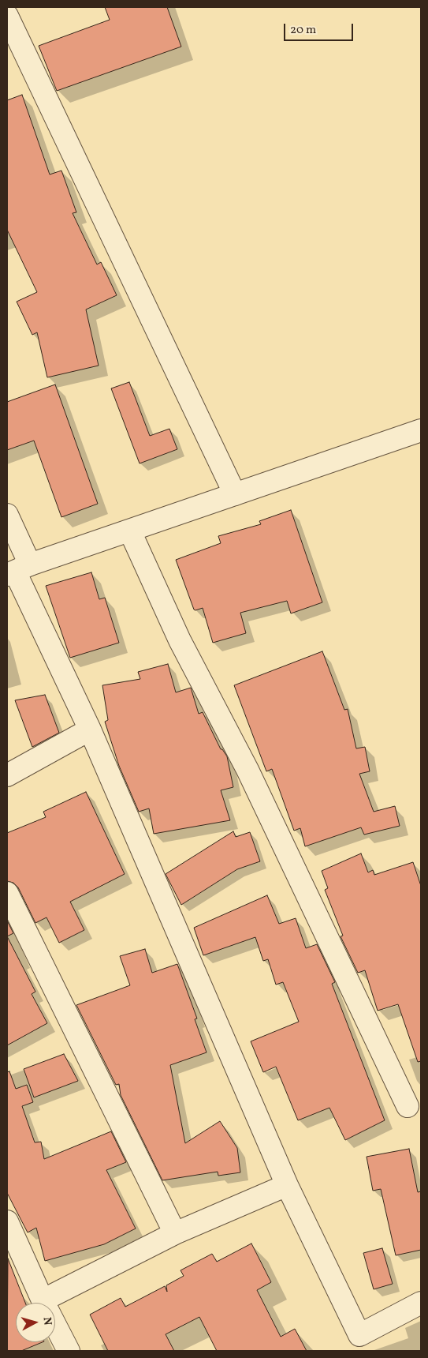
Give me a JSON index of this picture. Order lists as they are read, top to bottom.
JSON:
{
  "scale_bar": "20 m",
  "north": "right"
}
